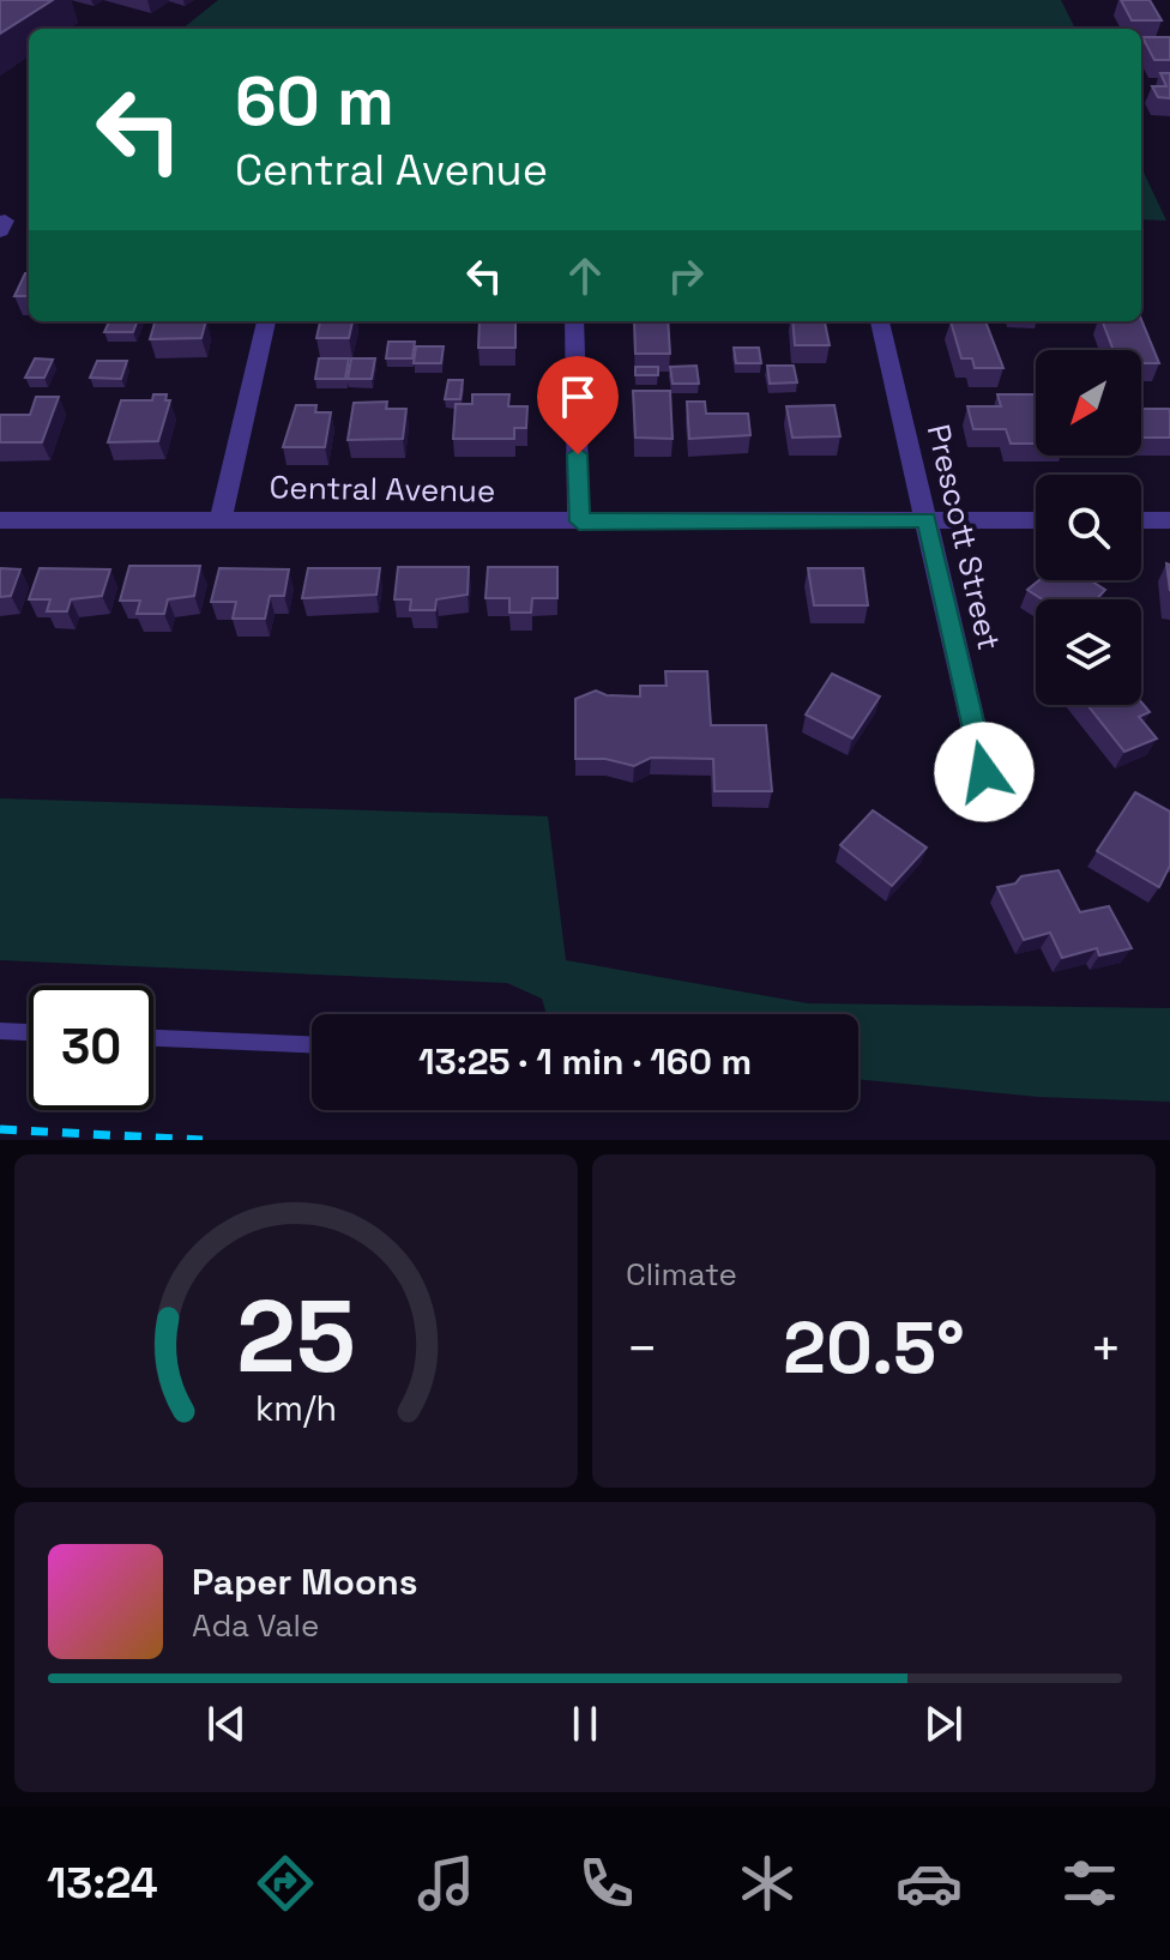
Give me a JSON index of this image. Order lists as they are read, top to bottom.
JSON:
{
  "streets": {
    "street": ["Central Avenue", "Prescott Street"]
  },
  "crossings": [
    ["Central Avenue", "Prescott Street"]
  ],
  "north": "bottom left",
  "page": {
    "turn": ["60 m", "Central Avenue"],
    "limit": "30",
    "trip": "13:25 · 1 min · 160 m",
    "tile": "Climate",
    "heat": ["−", "20.5°", "+"],
    "song": ["Paper Moons", "Ada Vale"],
    "tabs": "13:24",
    "gauge": ["25", "km/h"]
  }
}
